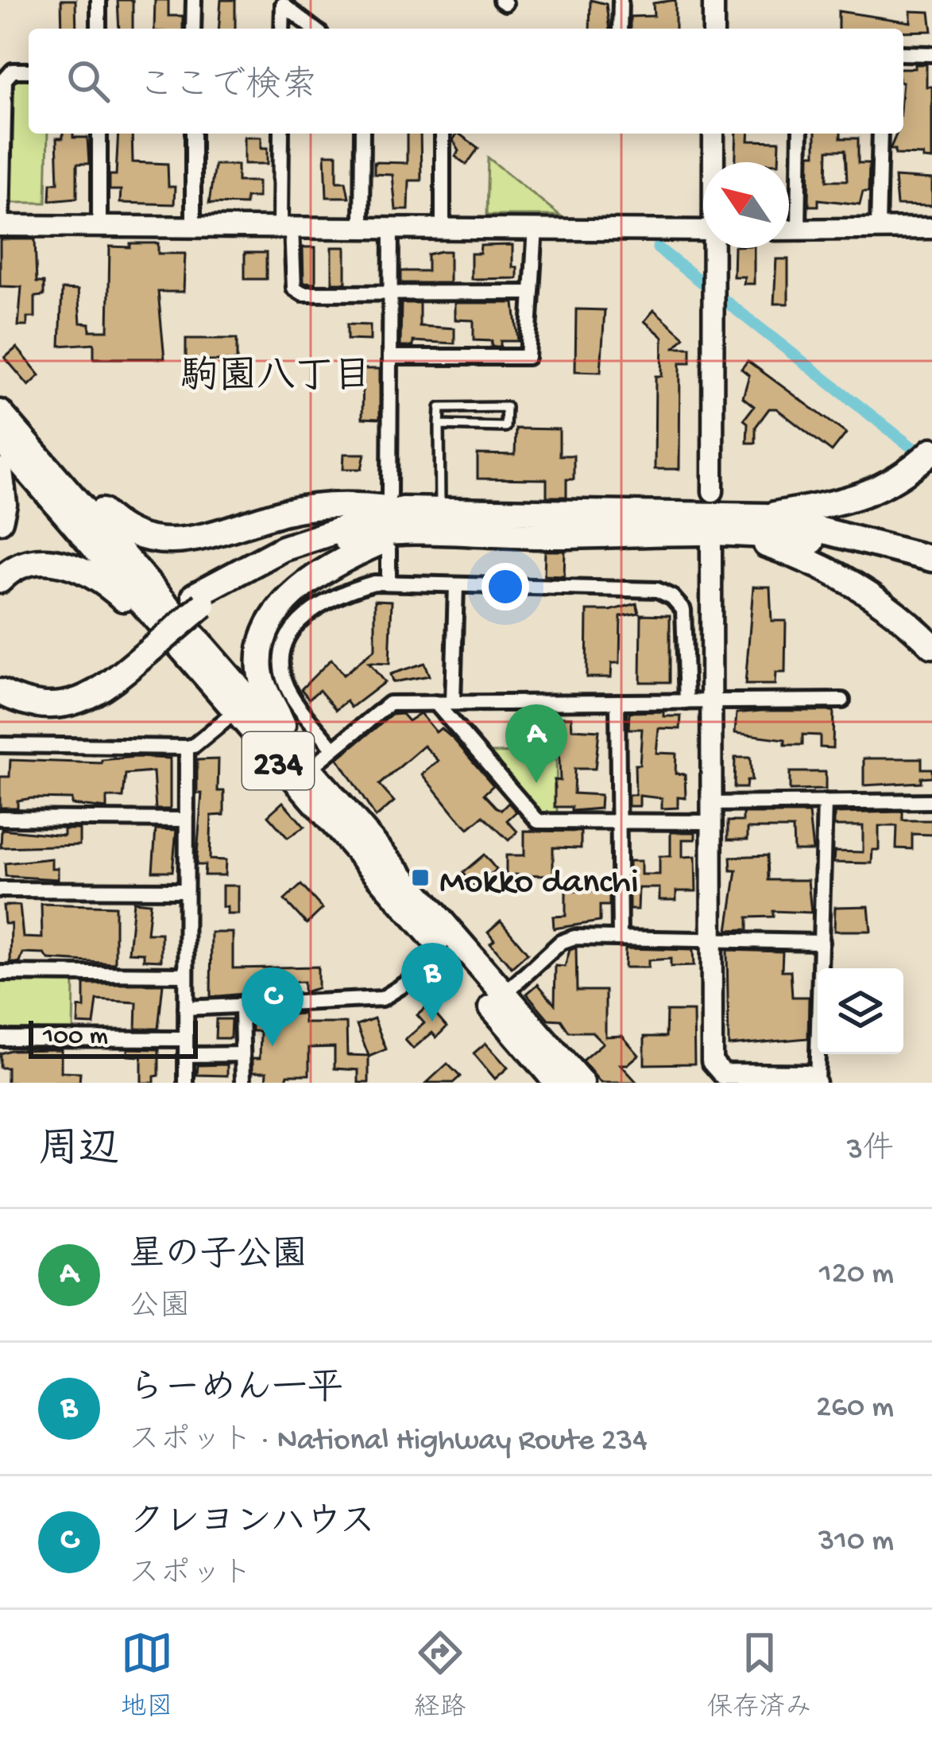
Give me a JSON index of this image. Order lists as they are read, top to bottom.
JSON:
{
  "streets": {
    "highway": ["234"]
  },
  "districts": ["駒園八丁目"],
  "places": {
    "transit": ["Mokko danchi"]
  },
  "scale_bar": "100 m",
  "north": "top left",
  "page": {
    "search": "ここで検索",
    "pins": ["A", "B", "C"],
    "scale": "100 m",
    "heading": ["周辺", "3件"],
    "list": [
      {
        "mark": "A",
        "name": "星の子公園",
        "note": "公園",
        "value": "120 m"
      },
      {
        "mark": "B",
        "name": "らーめん一平",
        "note": "スポット · National Highway Route 234",
        "value": "260 m"
      },
      {
        "mark": "C",
        "name": "クレヨンハウス",
        "note": "スポット",
        "value": "310 m"
      }
    ],
    "nav": ["地図", "経路", "保存済み"]
  }
}
